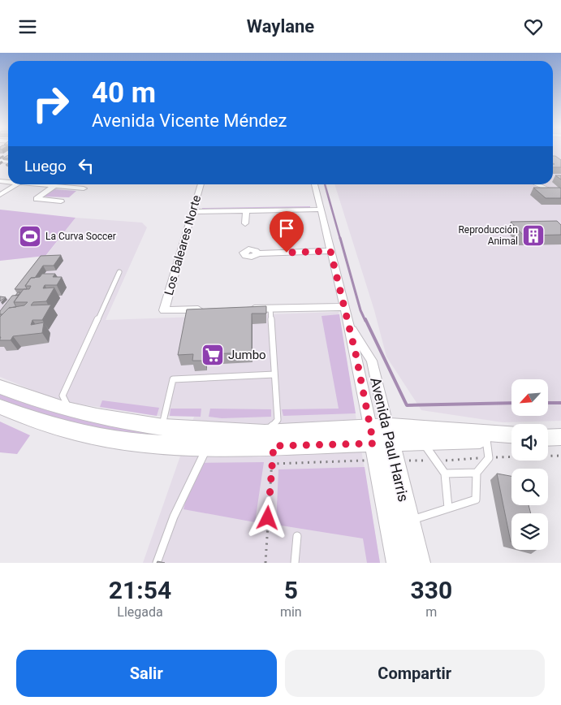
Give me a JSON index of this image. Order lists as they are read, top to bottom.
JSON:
{
  "streets": {
    "main road": ["Avenida Paul Harris"],
    "street": ["Los Baleares Norte"]
  },
  "places": {
    "building": ["Reproducción Animal"],
    "sports": ["La Curva Soccer"],
    "supermarket": ["Jumbo"]
  },
  "north": "bottom left",
  "page": {
    "header": "Waylane",
    "turn": ["40 m", "Avenida Vicente Méndez"],
    "then": "Luego",
    "eta": [
      "21:54",
      "Llegada",
      "5",
      "min",
      "330",
      "m"
    ],
    "buttons": ["Salir", "Compartir"]
  }
}
